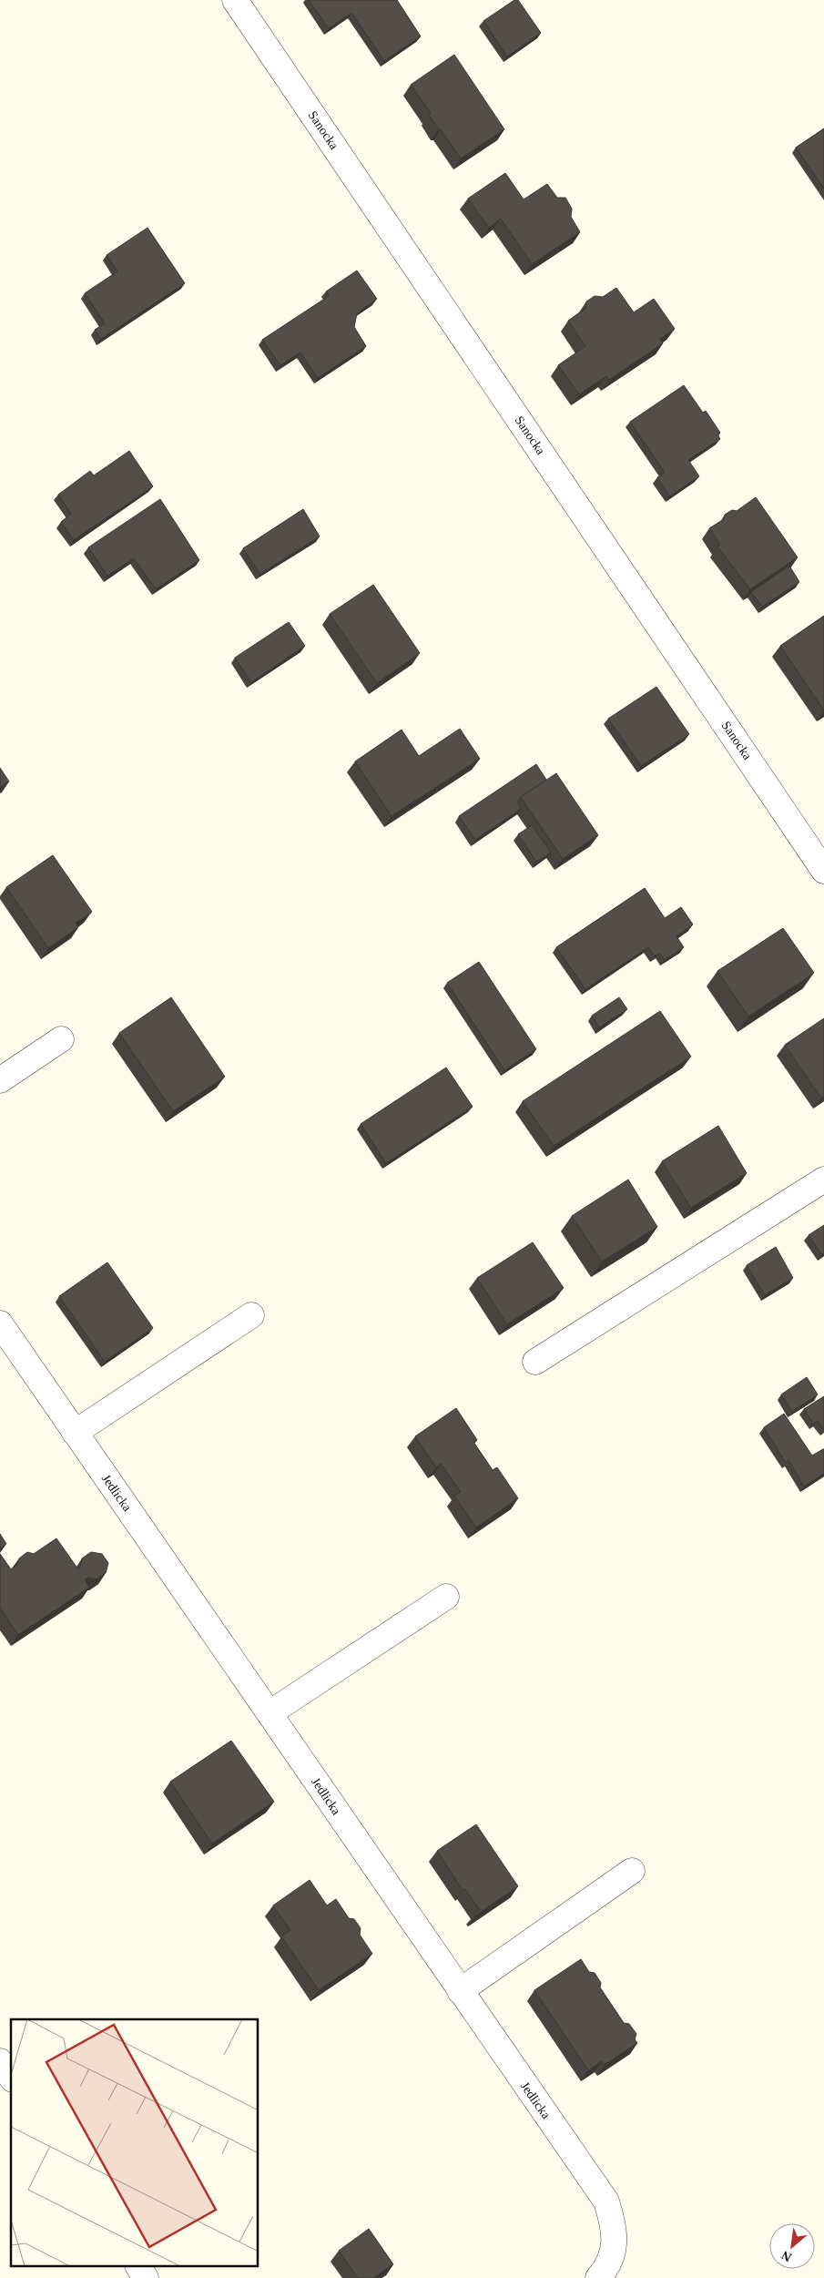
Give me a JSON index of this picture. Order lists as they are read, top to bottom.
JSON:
{
  "streets": {
    "street": ["Sanocka", "Jedlicka"]
  },
  "north": "bottom left"
}
